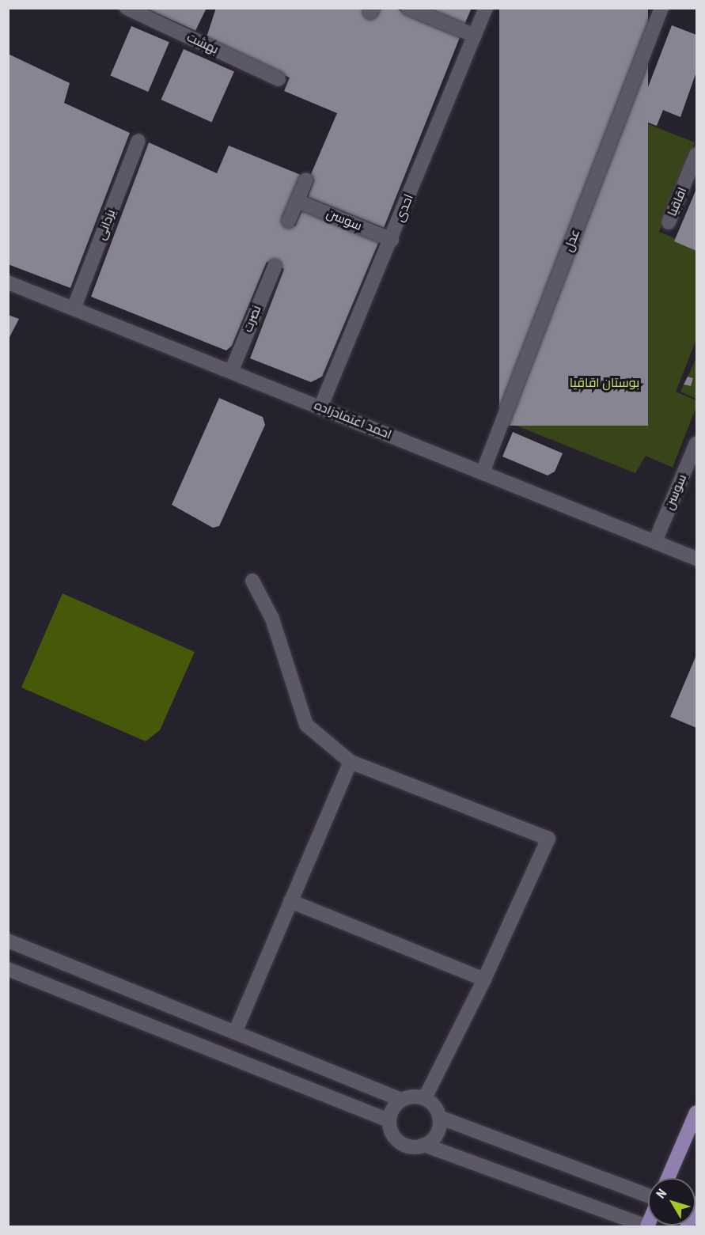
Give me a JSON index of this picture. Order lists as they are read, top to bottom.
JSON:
{
  "streets": {
    "street": [
      "بهشت",
      "اقاقیا",
      "احدی",
      "سوسن",
      "یزدانی",
      "عدل",
      "نصرت",
      "احمد اعتمادزاده"
    ]
  },
  "crossings": [
    ["احدی", "سوسن"],
    ["احدی", "احمد اعتمادزاده"],
    ["سوسن", "احمد اعتمادزاده"],
    ["یزدانی", "احمد اعتمادزاده"],
    ["عدل", "احمد اعتمادزاده"],
    ["نصرت", "احمد اعتمادزاده"]
  ],
  "parks": ["بوستان اقاقیا"],
  "north": "top left"
}
